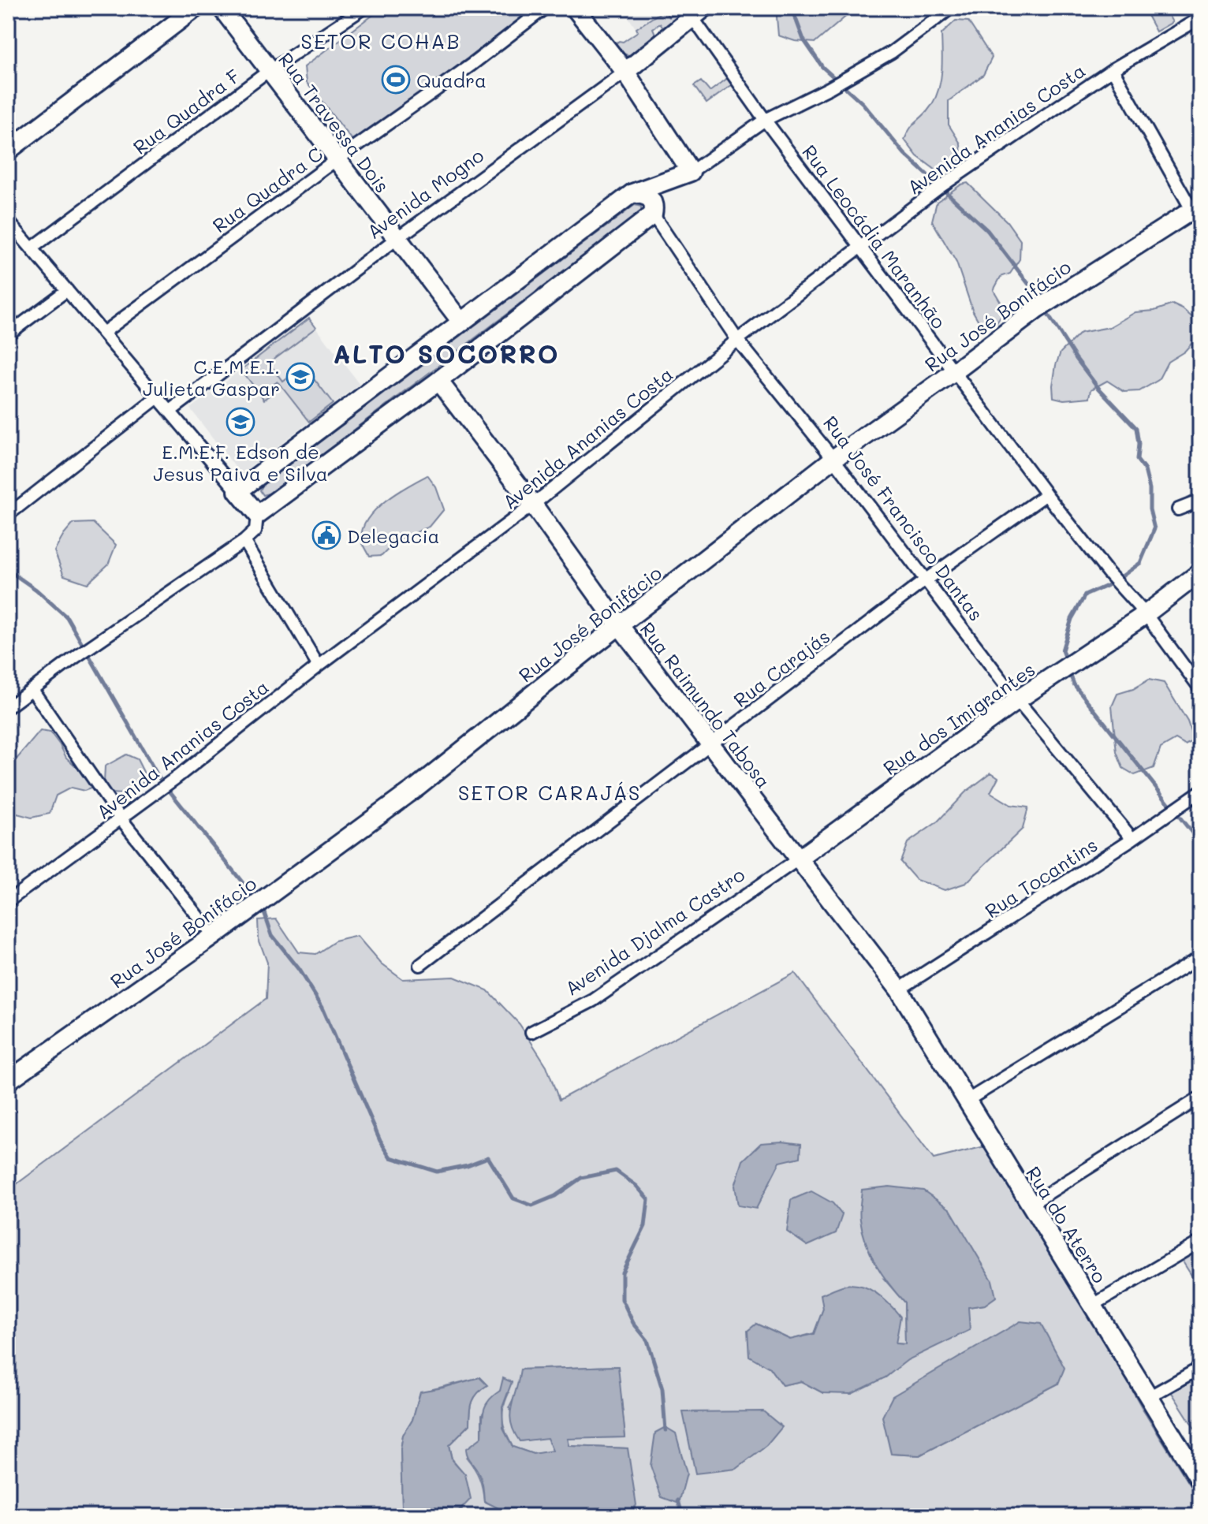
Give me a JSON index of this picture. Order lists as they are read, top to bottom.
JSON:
{
  "streets": {
    "street": [
      "Rua Quadra F",
      "Rua Travessa Dois",
      "Avenida Ananias Costa",
      "Rua Quadra C",
      "Avenida Mogno",
      "Rua Leocádia Maranhão",
      "Rua José Bonifácio",
      "Rua José Francisco Dantas",
      "Rua Carajás",
      "Rua Raimundo Tabosa",
      "Rua dos Imigrantes",
      "Rua Tocantins",
      "Avenida Djalma Castro",
      "Rua do Aterro"
    ]
  },
  "crossings": [
    ["Rua Quadra F", "Rua Travessa Dois"],
    ["Rua Travessa Dois", "Rua Quadra C"],
    ["Rua Travessa Dois", "Avenida Mogno"],
    ["Avenida Ananias Costa", "Rua Leocádia Maranhão"],
    ["Avenida Ananias Costa", "Rua José Francisco Dantas"],
    ["Avenida Ananias Costa", "Rua Raimundo Tabosa"],
    ["Avenida Mogno", "Rua Leocádia Maranhão"],
    ["Rua Leocádia Maranhão", "Rua José Bonifácio"],
    ["Rua Leocádia Maranhão", "Rua Carajás"],
    ["Rua Leocádia Maranhão", "Rua dos Imigrantes"],
    ["Rua José Bonifácio", "Rua José Francisco Dantas"],
    ["Rua José Bonifácio", "Rua Raimundo Tabosa"],
    ["Rua José Francisco Dantas", "Rua Carajás"],
    ["Rua José Francisco Dantas", "Rua dos Imigrantes"],
    ["Rua José Francisco Dantas", "Rua Tocantins"],
    ["Rua Carajás", "Rua Raimundo Tabosa"],
    ["Rua Raimundo Tabosa", "Rua dos Imigrantes"],
    ["Rua Raimundo Tabosa", "Rua Tocantins"],
    ["Rua Raimundo Tabosa", "Avenida Djalma Castro"],
    ["Rua Raimundo Tabosa", "Rua do Aterro"],
    ["Rua dos Imigrantes", "Avenida Djalma Castro"],
    ["Rua Tocantins", "Rua do Aterro"]
  ],
  "districts": ["SETOR COHAB", "ALTO SOCORRO", "SETOR CARAJÁS"],
  "places": {
    "sports": ["Quadra"],
    "school or university": ["C.E.M.E.I. Julieta Gaspar", "E.M.E.F. Edson de Jesus Paiva e Silva"],
    "public building": ["Delegacia"]
  }
}
